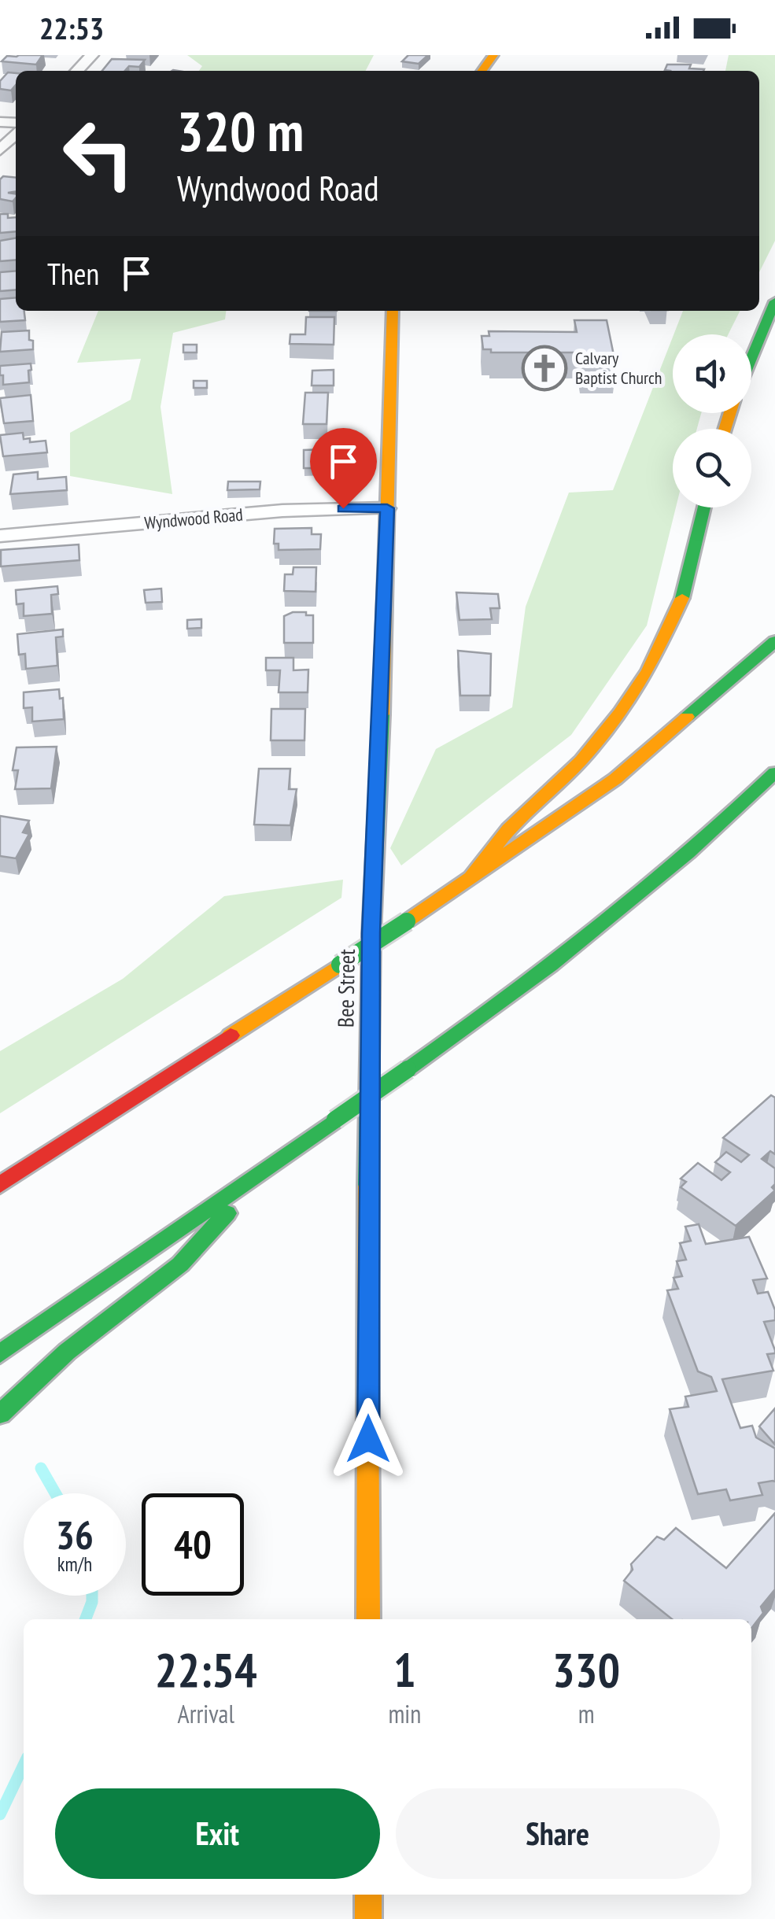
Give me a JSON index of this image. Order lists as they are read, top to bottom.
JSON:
{
  "streets": {
    "main road": ["Bee Street"],
    "street": ["Wyndwood Road"]
  },
  "crossings": [
    ["Wyndwood Road", "Bee Street"]
  ],
  "places": {
    "church": ["Calvary Baptist Church"]
  },
  "page": {
    "status": "22:53",
    "turn": ["320 m", "Wyndwood Road"],
    "then": "Then",
    "speed": "36 km/h",
    "limit": "40",
    "eta": [
      "22:54",
      "Arrival",
      "1",
      "min",
      "330",
      "m"
    ],
    "buttons": ["Exit", "Share"]
  }
}
